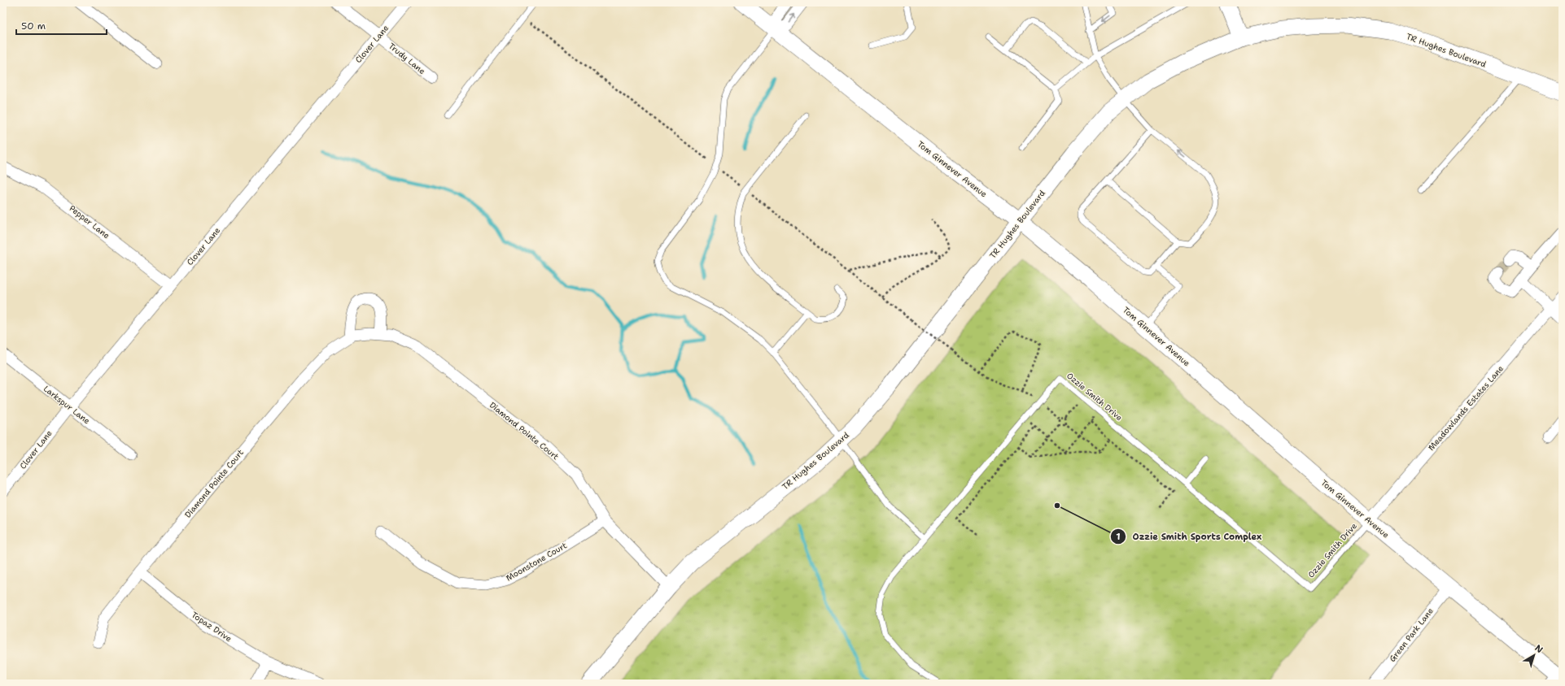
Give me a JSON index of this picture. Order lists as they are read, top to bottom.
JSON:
{
  "streets": {
    "main road": ["TR Hughes Boulevard", "Tom Ginnever Avenue"],
    "street": [
      "Clover Lane",
      "Trudy Lane",
      "Pepper Lane",
      "Larkspur Lane",
      "Meadowlands Estates Lane",
      "Diamond Pointe Court",
      "Moonstone Court",
      "Topaz Drive",
      "Green Park Lane"
    ],
    "lane": ["Ozzie Smith Drive"]
  },
  "crossings": [
    ["Clover Lane", "Trudy Lane"],
    ["Clover Lane", "Pepper Lane"],
    ["Clover Lane", "Larkspur Lane"],
    ["TR Hughes Boulevard", "Tom Ginnever Avenue"],
    ["TR Hughes Boulevard", "Diamond Pointe Court"],
    ["Tom Ginnever Avenue", "Ozzie Smith Drive"],
    ["Tom Ginnever Avenue", "Meadowlands Estates Lane"],
    ["Tom Ginnever Avenue", "Green Park Lane"],
    ["Ozzie Smith Drive", "Meadowlands Estates Lane"],
    ["Diamond Pointe Court", "Moonstone Court"],
    ["Diamond Pointe Court", "Topaz Drive"]
  ],
  "places": ["Ozzie Smith Sports Complex"],
  "scale_bar": "50 m",
  "north": "top right"
}
